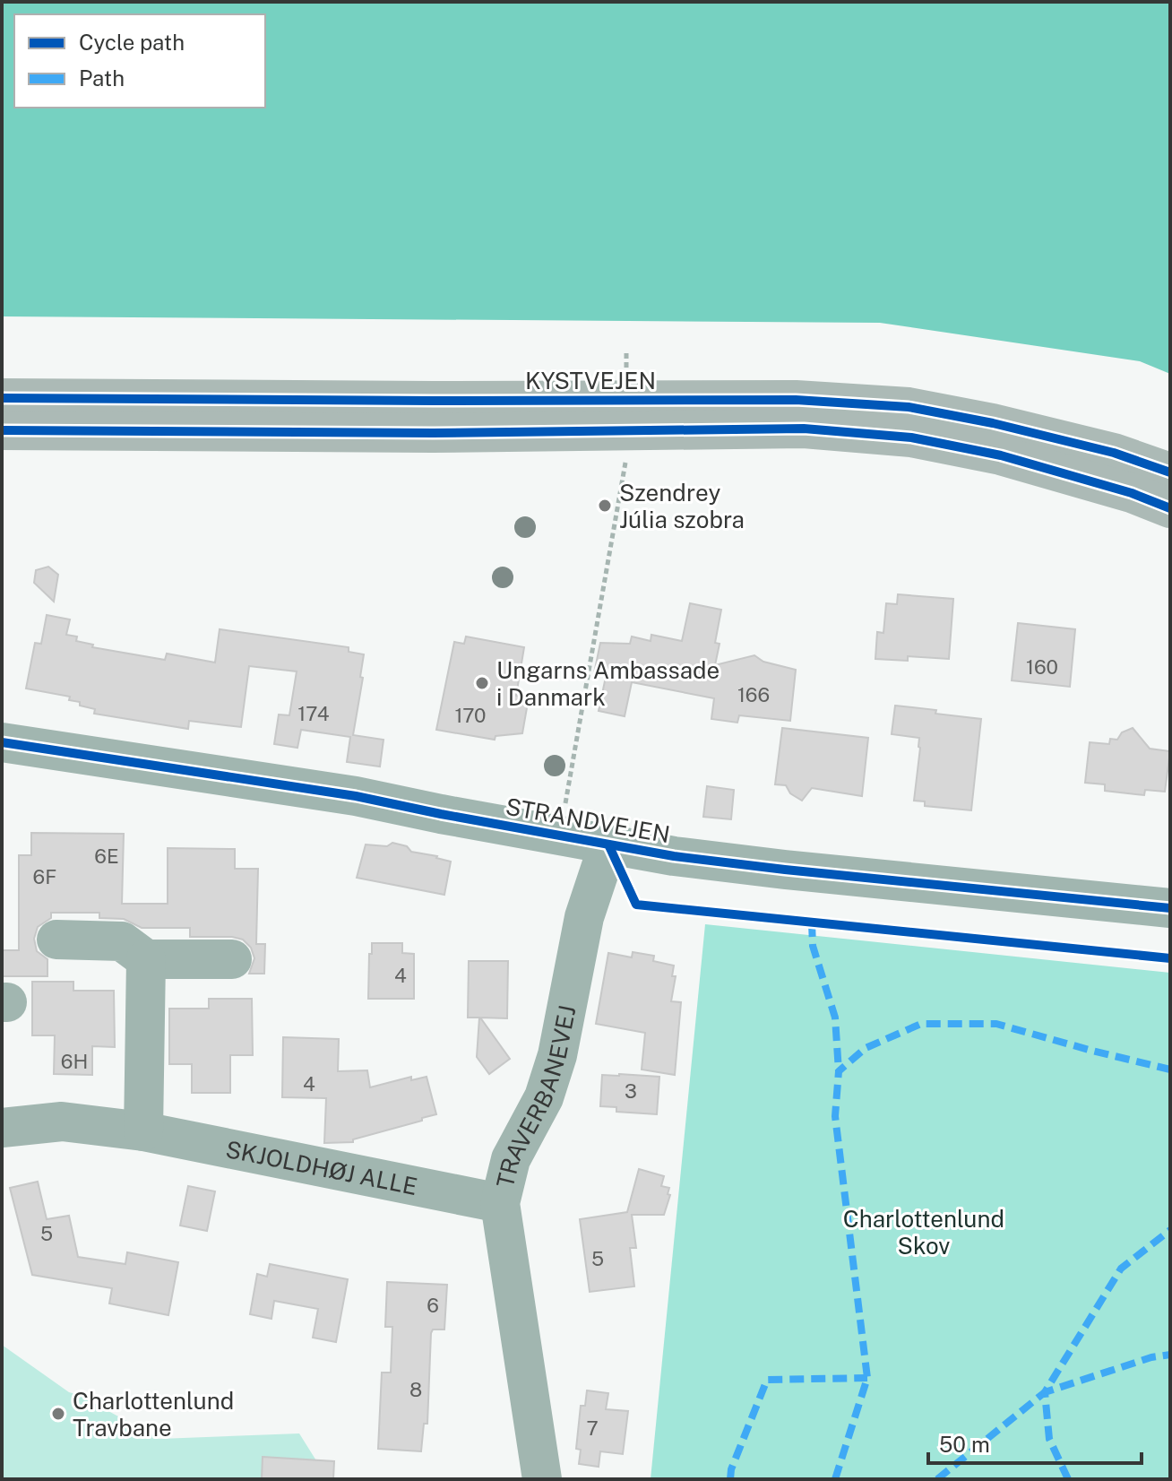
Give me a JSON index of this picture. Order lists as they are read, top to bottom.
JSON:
{
  "streets": {
    "main road": ["KYSTVEJEN"],
    "street": ["STRANDVEJEN", "TRAVERBANEVEJ", "SKJOLDHØJ ALLE"]
  },
  "crossings": [
    ["STRANDVEJEN", "TRAVERBANEVEJ"],
    ["TRAVERBANEVEJ", "SKJOLDHØJ ALLE"]
  ],
  "parks": ["Charlottenlund Skov"],
  "places": ["Szendrey Júlia szobra", "Ungarns Ambassade i Danmark", "Charlottenlund Travbane"],
  "house_numbers": [
    "160",
    "166",
    "174",
    "170",
    "6E",
    "6F",
    "4",
    "6H",
    "4",
    "3",
    "5",
    "5",
    "6",
    "8",
    "7"
  ],
  "legend": ["Cycle path", "Path"],
  "scale_bar": "50 m"
}
